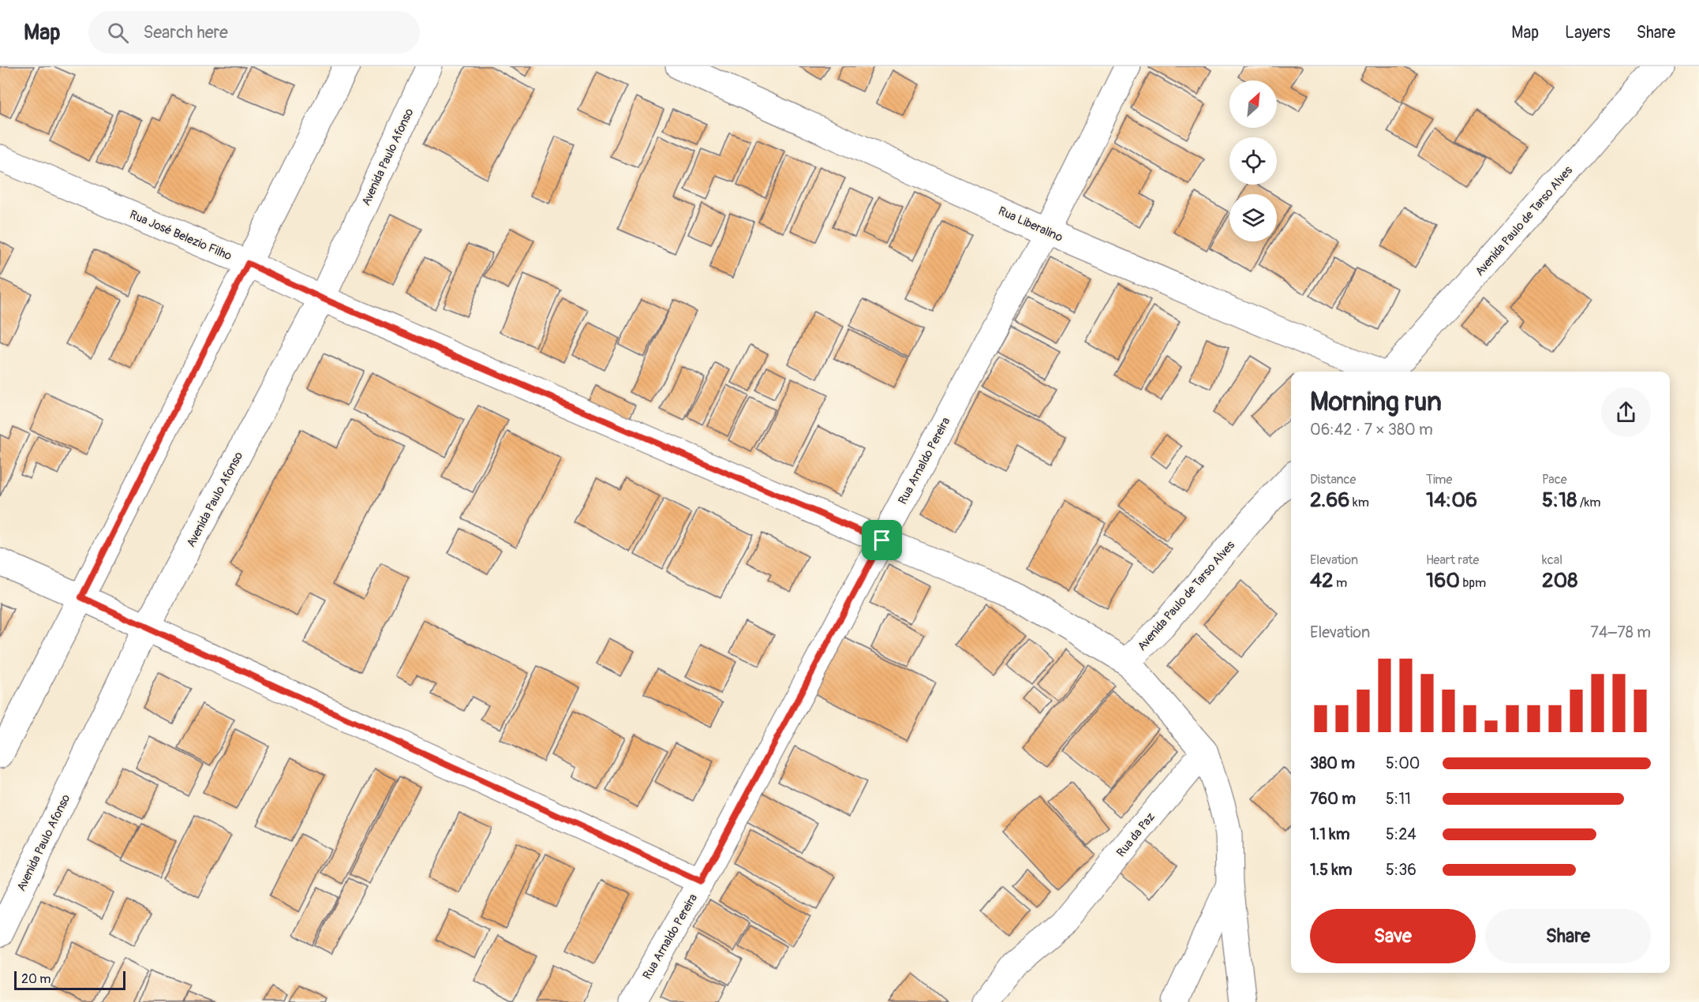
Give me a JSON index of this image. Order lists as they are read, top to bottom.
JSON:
{
  "streets": {
    "street": [
      "Avenida Paulo Afonso",
      "Avenida Paulo de Tarso Alves",
      "Rua Liberalino",
      "Rua José Belezio Filho",
      "Rua Arnaldo Pereira",
      "Rua da Paz"
    ]
  },
  "crossings": [
    ["Avenida Paulo Afonso", "Rua José Belezio Filho"],
    ["Rua Liberalino", "Rua Arnaldo Pereira"],
    ["Rua José Belezio Filho", "Rua Arnaldo Pereira"]
  ],
  "scale_bar": "20 m",
  "north": "top right",
  "page": {
    "header": "Map",
    "search": "Search here",
    "nav": ["Map", "Layers", "Share"],
    "heading": ["Morning run", "06:42 · 7 × 380 m"],
    "stats": [
      ["Distance", "2.66 km"],
      ["Time", "14:06"],
      ["Pace", "5:18 /km"],
      ["Elevation", "42 m"],
      ["Heart rate", "160 bpm"],
      ["kcal", "208"]
    ],
    "chart": ["Elevation", "74–78 m"],
    "list": [
      {
        "name": "380 m",
        "note": "5:00"
      },
      {
        "name": "760 m",
        "note": "5:11"
      },
      {
        "name": "1.1 km",
        "note": "5:24"
      },
      {
        "name": "1.5 km",
        "note": "5:36"
      }
    ],
    "buttons": ["Save", "Share"],
    "scale": "20 m"
  }
}
